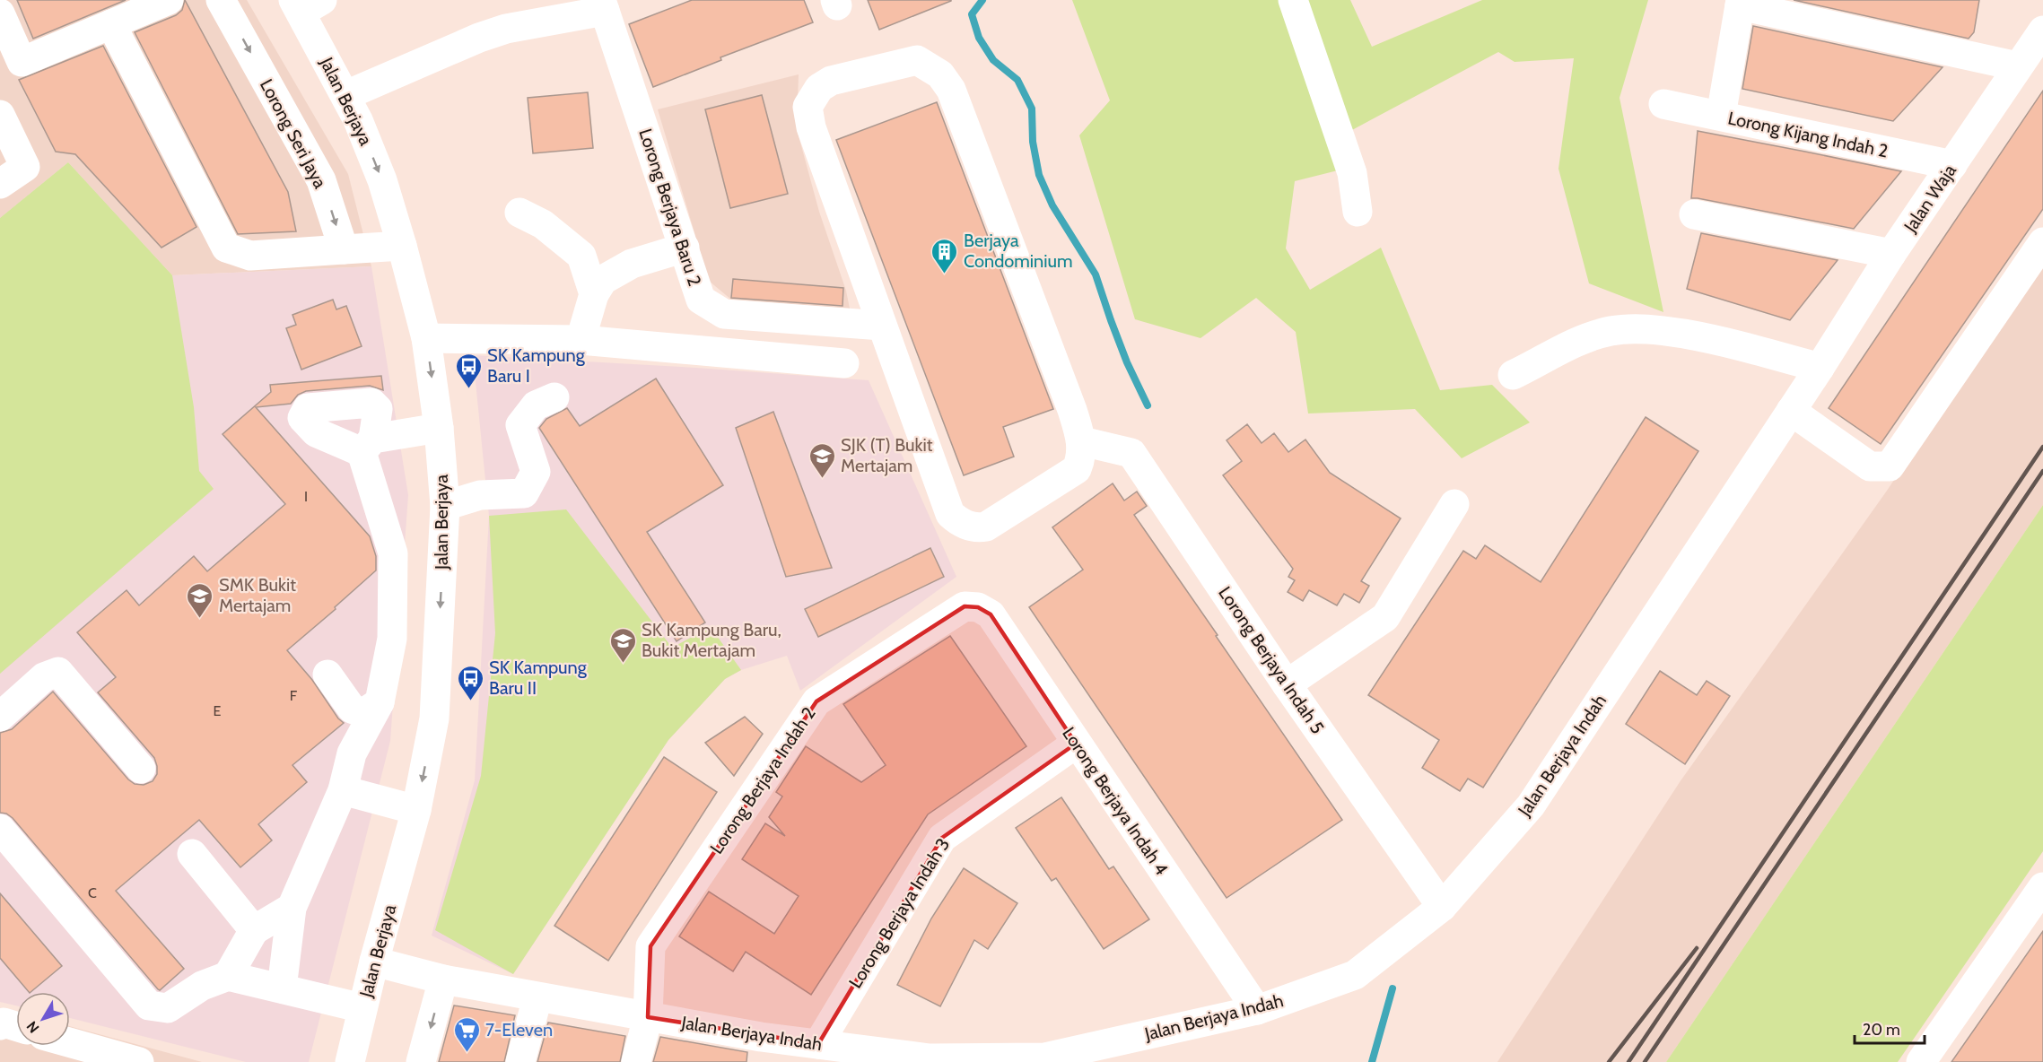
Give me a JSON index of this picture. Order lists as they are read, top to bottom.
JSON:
{
  "streets": {
    "street": [
      "Jalan Berjaya",
      "Lorong Seri Jaya",
      "Lorong Kijang Indah 2",
      "Jalan Waja",
      "Lorong Berjaya Baru 2",
      "Lorong Berjaya Indah 5",
      "Jalan Berjaya Indah",
      "Lorong Berjaya Indah 2",
      "Lorong Berjaya Indah 4",
      "Lorong Berjaya Indah 3"
    ]
  },
  "crossings": [
    ["Jalan Berjaya", "Jalan Berjaya Indah"],
    ["Lorong Kijang Indah 2", "Jalan Waja"],
    ["Jalan Waja", "Jalan Berjaya Indah"],
    ["Lorong Berjaya Indah 5", "Jalan Berjaya Indah"],
    ["Jalan Berjaya Indah", "Lorong Berjaya Indah 2"],
    ["Jalan Berjaya Indah", "Lorong Berjaya Indah 4"],
    ["Jalan Berjaya Indah", "Lorong Berjaya Indah 3"],
    ["Lorong Berjaya Indah 2", "Lorong Berjaya Indah 4"],
    ["Lorong Berjaya Indah 4", "Lorong Berjaya Indah 3"]
  ],
  "one_way": ["Jalan Berjaya", "Lorong Seri Jaya"],
  "places": {
    "building": ["Berjaya Condominium"],
    "bus stop": ["SK Kampung Baru I", "SK Kampung Baru II"],
    "school or university": ["SJK (T) Bukit Mertajam", "SMK Bukit Mertajam", "SK Kampung Baru, Bukit Mertajam"],
    "supermarket": ["7-Eleven"]
  },
  "house_numbers": [
    "I",
    "F",
    "E",
    "C"
  ],
  "scale_bar": "20 m",
  "north": "bottom left"
}
